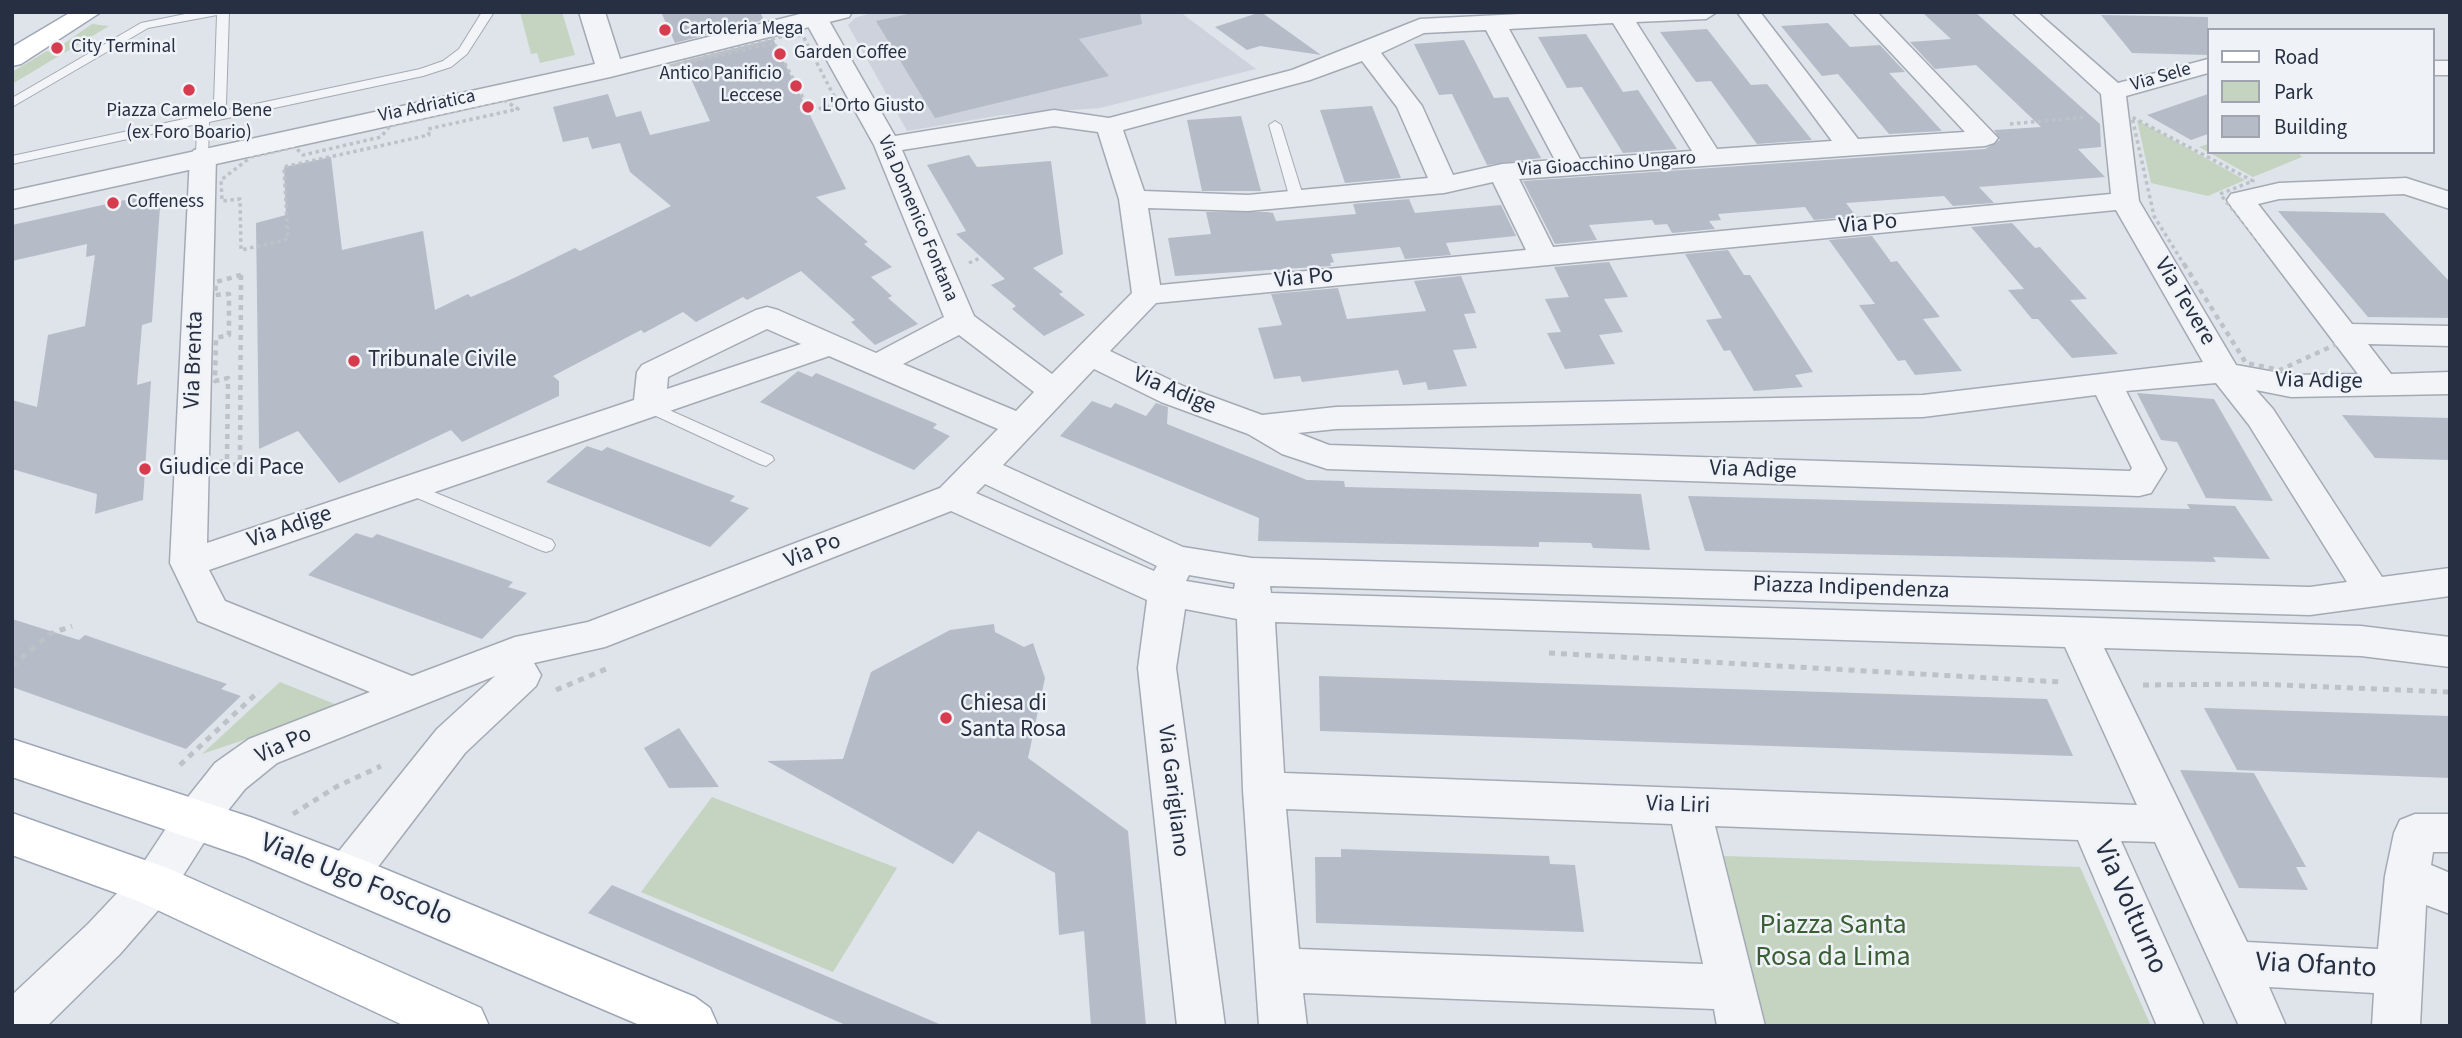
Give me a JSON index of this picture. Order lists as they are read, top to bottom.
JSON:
{
  "streets": {
    "main road": ["Viale Ugo Foscolo"],
    "street": [
      "Via Sele",
      "Via Adriatica",
      "Via Gioacchino Ungaro",
      "Via Domenico Fontana",
      "Via Po",
      "Via Tevere",
      "Via Brenta",
      "Via Adige",
      "Piazza Indipendenza",
      "Via Garigliano",
      "Via Liri",
      "Via Volturno",
      "Via Ofanto"
    ]
  },
  "crossings": [
    ["Via Sele", "Via Tevere"],
    ["Via Adriatica", "Via Domenico Fontana"],
    ["Via Adriatica", "Via Brenta"],
    ["Via Domenico Fontana", "Via Po"],
    ["Via Po", "Via Tevere"],
    ["Via Po", "Via Adige"],
    ["Via Po", "Viale Ugo Foscolo"],
    ["Via Tevere", "Via Adige"],
    ["Via Tevere", "Piazza Indipendenza"],
    ["Via Brenta", "Via Adige"],
    ["Via Liri", "Via Volturno"]
  ],
  "parks": ["Piazza Santa Rosa da Lima"],
  "places": [
    "Cartoleria Mega",
    "City Terminal",
    "Garden Coffee",
    "Antico Panificio Leccese",
    "Piazza Carmelo Bene (ex Foro Boario)",
    "L'Orto Giusto",
    "Coffeness",
    "Tribunale Civile",
    "Giudice di Pace",
    "Chiesa di Santa Rosa"
  ],
  "legend": ["Road", "Park", "Building"]
}
